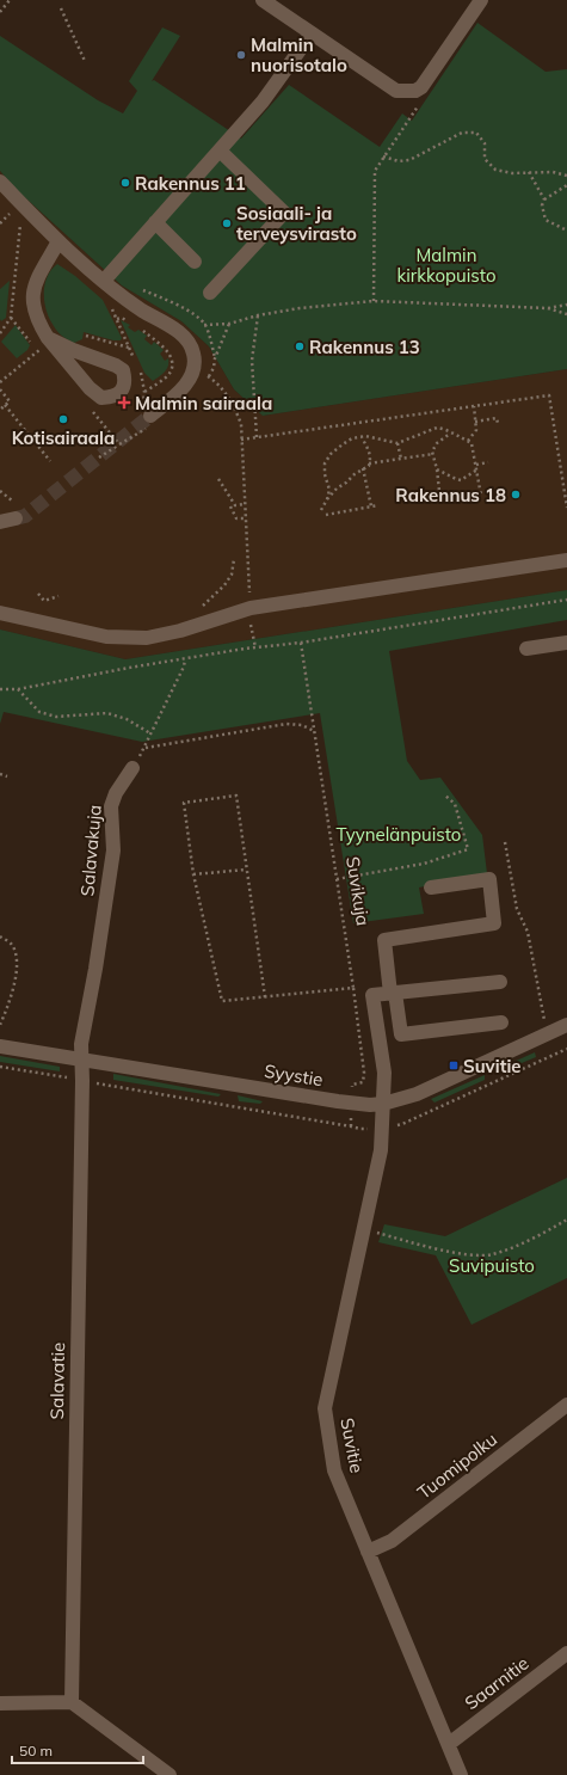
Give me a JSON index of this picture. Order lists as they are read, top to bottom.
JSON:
{
  "streets": {
    "street": [
      "Salavakuja",
      "Syystie",
      "Salavatie",
      "Suvitie",
      "Tuomipolku",
      "Saarnitie"
    ],
    "path": ["Suvikuja"]
  },
  "crossings": [
    ["Salavakuja", "Syystie"],
    ["Salavakuja", "Salavatie"],
    ["Suvikuja", "Syystie"],
    ["Syystie", "Salavatie"],
    ["Syystie", "Suvitie"],
    ["Suvitie", "Tuomipolku"],
    ["Suvitie", "Saarnitie"]
  ],
  "parks": ["Malmin kirkkopuisto", "Tyynelänpuisto", "Suvipuisto"],
  "places": {
    "other": [
      "Malmin nuorisotalo",
      "Rakennus 11",
      "Sosiaali- ja terveysvirasto",
      "Rakennus 13",
      "Kotisairaala",
      "Rakennus 18"
    ],
    "health": ["Malmin sairaala"],
    "transit": ["Suvitie"]
  },
  "scale_bar": "50 m"
}
